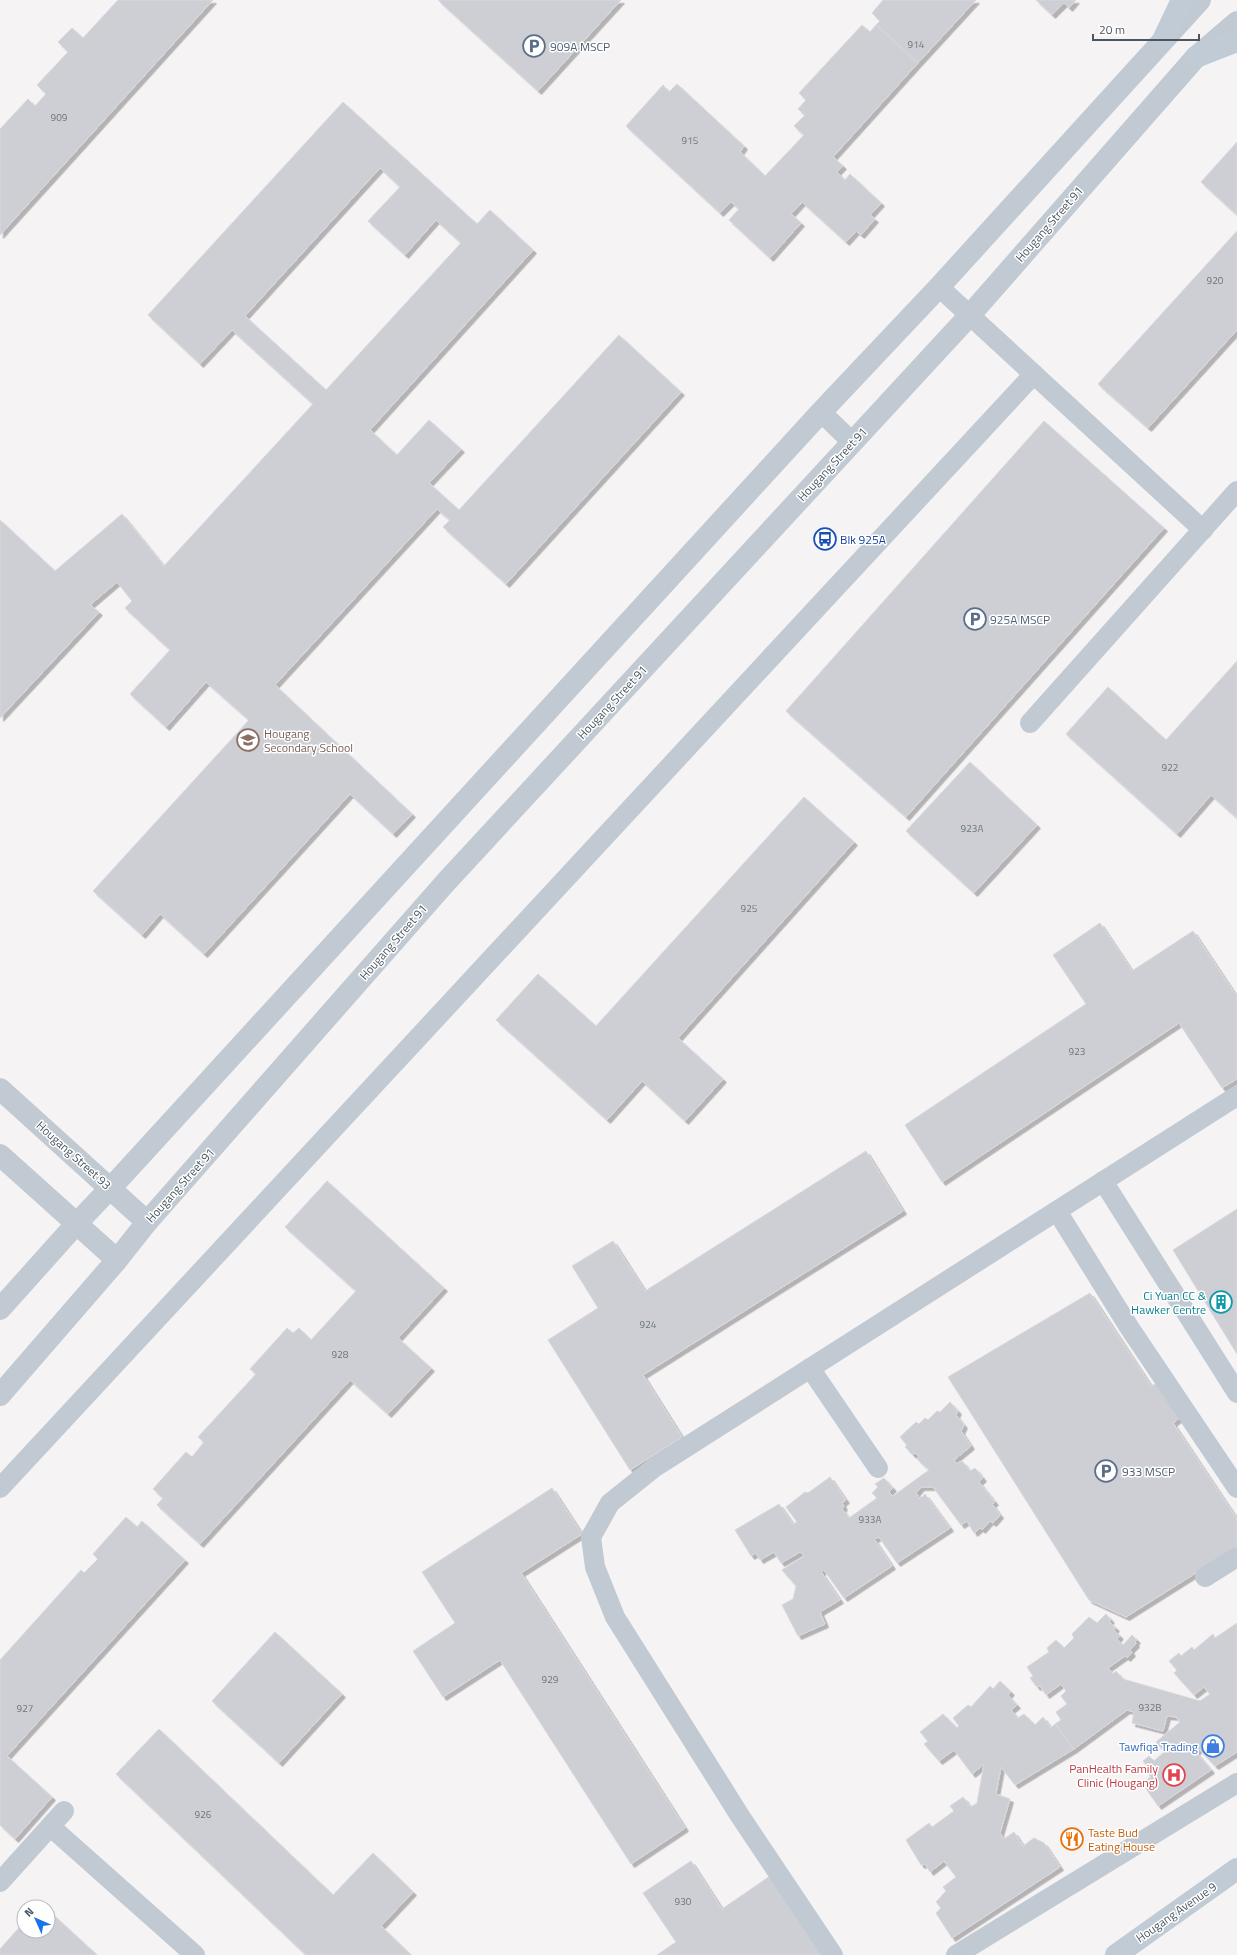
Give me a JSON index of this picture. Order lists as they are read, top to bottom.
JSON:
{
  "streets": {
    "street": ["Hougang Street 91", "Hougang Street 93", "Hougang Avenue 9"]
  },
  "crossings": [
    ["Hougang Street 91", "Hougang Street 93"]
  ],
  "places": {
    "parking": ["909A MSCP", "925A MSCP", "933 MSCP"],
    "bus stop": ["Blk 925A"],
    "school or university": ["Hougang Secondary School"],
    "building": ["Ci Yuan CC & Hawker Centre"],
    "shop": ["Tawfiqa Trading"],
    "hospital": ["PanHealth Family Clinic (Hougang)"],
    "restaurant": ["Taste Bud Eating House"]
  },
  "house_numbers": [
    "914",
    "909",
    "915",
    "920",
    "922",
    "923A",
    "925",
    "923",
    "924",
    "928",
    "933A",
    "929",
    "932B",
    "927",
    "926",
    "930"
  ],
  "scale_bar": "20 m",
  "north": "top left"
}
